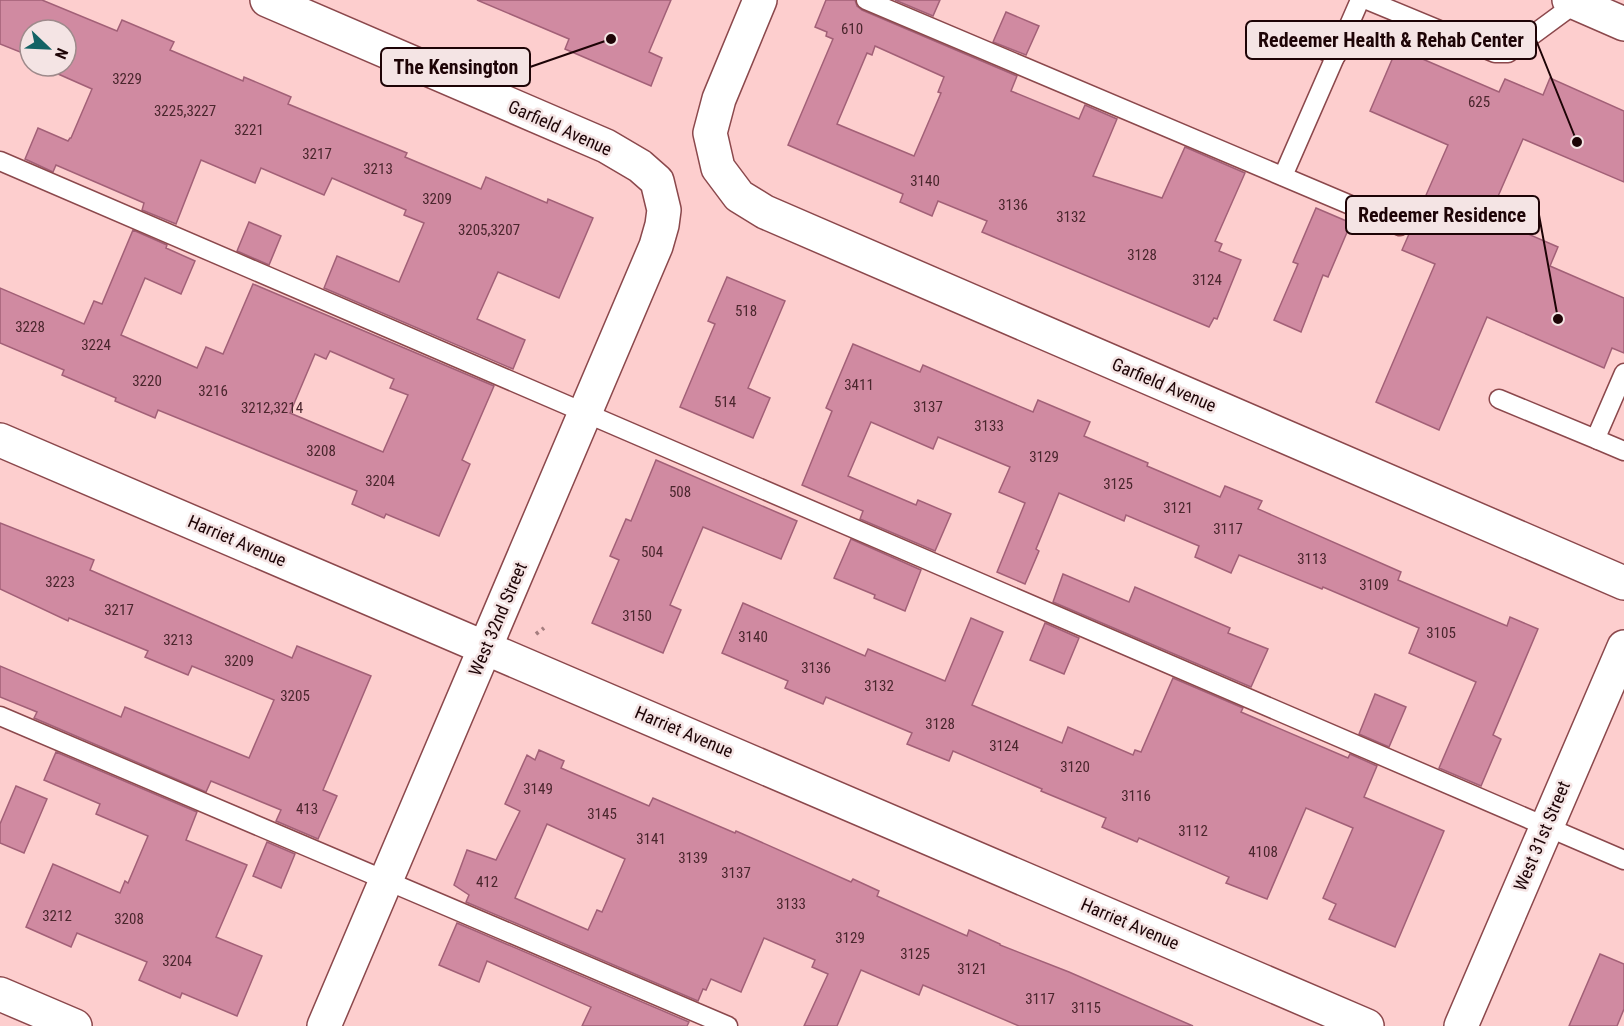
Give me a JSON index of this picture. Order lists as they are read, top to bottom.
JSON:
{
  "streets": {
    "street": [
      "Garfield Avenue",
      "Harriet Avenue",
      "West 32nd Street",
      "West 31st Street"
    ]
  },
  "crossings": [
    ["Garfield Avenue", "West 32nd Street"],
    ["Harriet Avenue", "West 32nd Street"]
  ],
  "places": ["The Kensington", "Redeemer Health & Rehab Center", "Redeemer Residence"],
  "house_numbers": [
    "610",
    "3229",
    "625",
    "3225,3227",
    "3221",
    "3217",
    "3213",
    "3140",
    "3209",
    "3136",
    "3132",
    "3205,3207",
    "3128",
    "3124",
    "518",
    "3228",
    "3224",
    "3220",
    "3411",
    "3216",
    "514",
    "3137",
    "3212,3214",
    "3133",
    "3208",
    "3129",
    "3204",
    "3125",
    "508",
    "3121",
    "3117",
    "504",
    "3113",
    "3223",
    "3109",
    "3217",
    "3150",
    "3105",
    "3140",
    "3213",
    "3209",
    "3136",
    "3132",
    "3205",
    "3128",
    "3124",
    "3120",
    "3149",
    "3116",
    "413",
    "3145",
    "3112",
    "3141",
    "4108",
    "3139",
    "3137",
    "412",
    "3133",
    "3212",
    "3208",
    "3129",
    "3125",
    "3204",
    "3121",
    "3117",
    "3115"
  ],
  "north": "bottom right"
}
